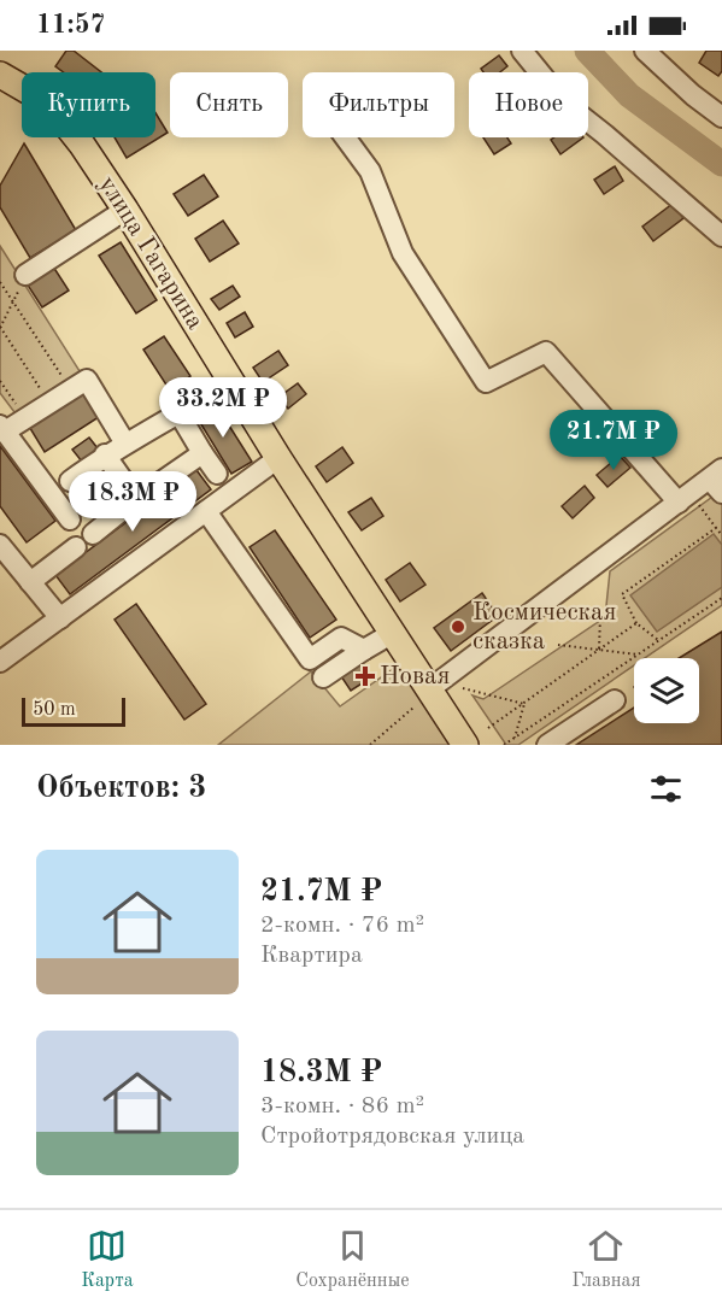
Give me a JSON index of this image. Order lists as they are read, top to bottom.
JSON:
{
  "streets": {
    "main road": ["улица Гагарина"]
  },
  "places": {
    "other": ["Космическая сказка"],
    "health": ["Новая"]
  },
  "scale_bar": "50 m",
  "page": {
    "status": "11:57",
    "chip": [
      "Купить",
      "Снять",
      "Фильтры",
      "Новое"
    ],
    "price": ["33.2M ₽", "21.7M ₽", "18.3M ₽"],
    "scale": "50 m",
    "heading": "Объектов: 3",
    "list": [
      {
        "name": "21.7M ₽",
        "note": "2-комн. · 76 m² · Квартира"
      },
      {
        "name": "18.3M ₽",
        "note": "3-комн. · 86 m² · Стройотрядовская улица"
      }
    ],
    "tabs": ["Карта", "Сохранённые", "Главная"]
  }
}
